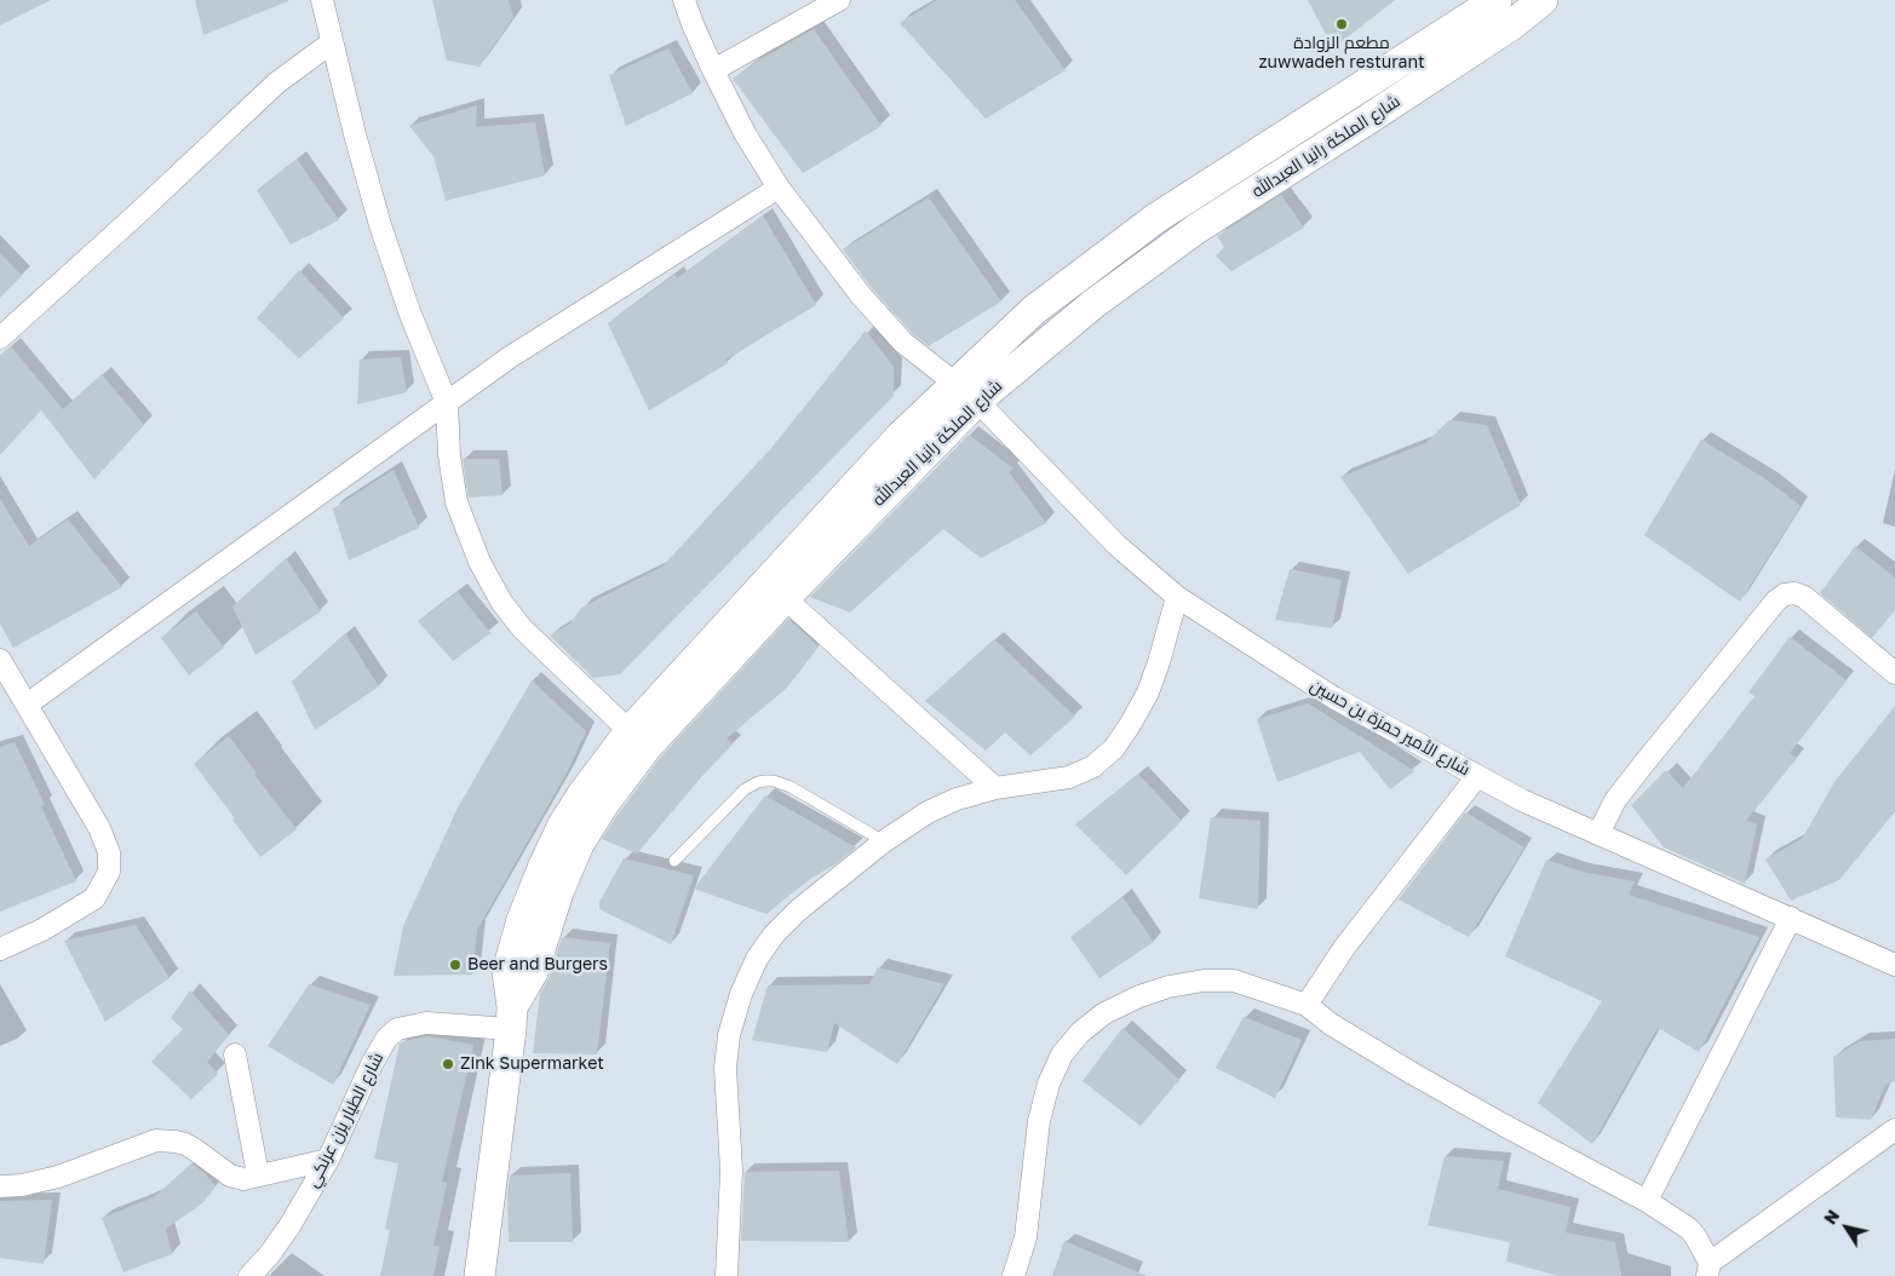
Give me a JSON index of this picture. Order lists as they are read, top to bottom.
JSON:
{
  "streets": {
    "main road": ["شارع الملكة رانيا العبدالله"],
    "street": ["شارع الأمير حمزة بن حسين", "شارع الطيار يزن عرنكي"]
  },
  "crossings": [
    ["شارع الملكة رانيا العبدالله", "شارع الأمير حمزة بن حسين"],
    ["شارع الملكة رانيا العبدالله", "شارع الطيار يزن عرنكي"]
  ],
  "places": ["مطعم الزوادة zuwwadeh resturant", "Beer and Burgers", "Zink Supermarket"],
  "north": "top left"
}
